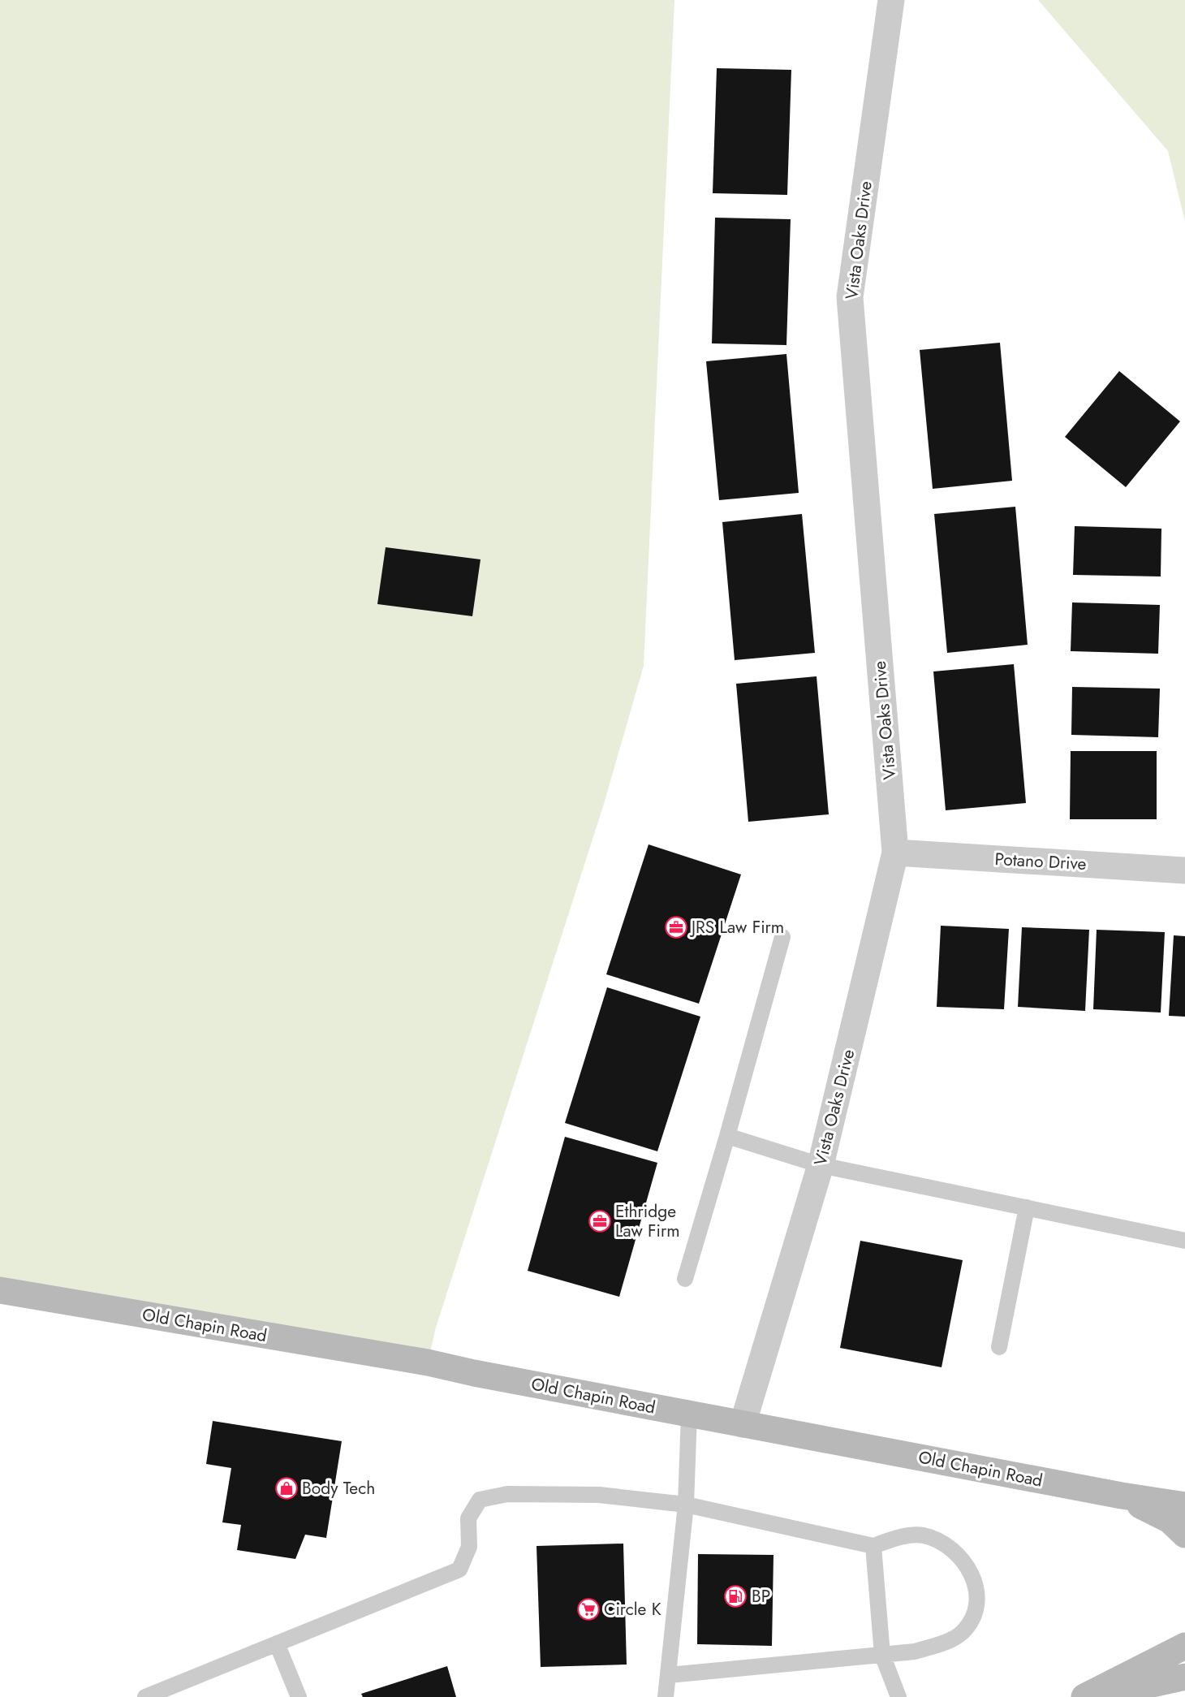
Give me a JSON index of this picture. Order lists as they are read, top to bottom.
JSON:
{
  "streets": {
    "street": ["Vista Oaks Drive", "Potano Drive", "Old Chapin Road"]
  },
  "crossings": [
    ["Vista Oaks Drive", "Potano Drive"],
    ["Vista Oaks Drive", "Old Chapin Road"]
  ],
  "places": {
    "office": ["JRS Law Firm", "Ethridge Law Firm"],
    "shop": ["Body Tech"],
    "fuel station": ["BP"],
    "supermarket": ["Circle K"]
  }
}
